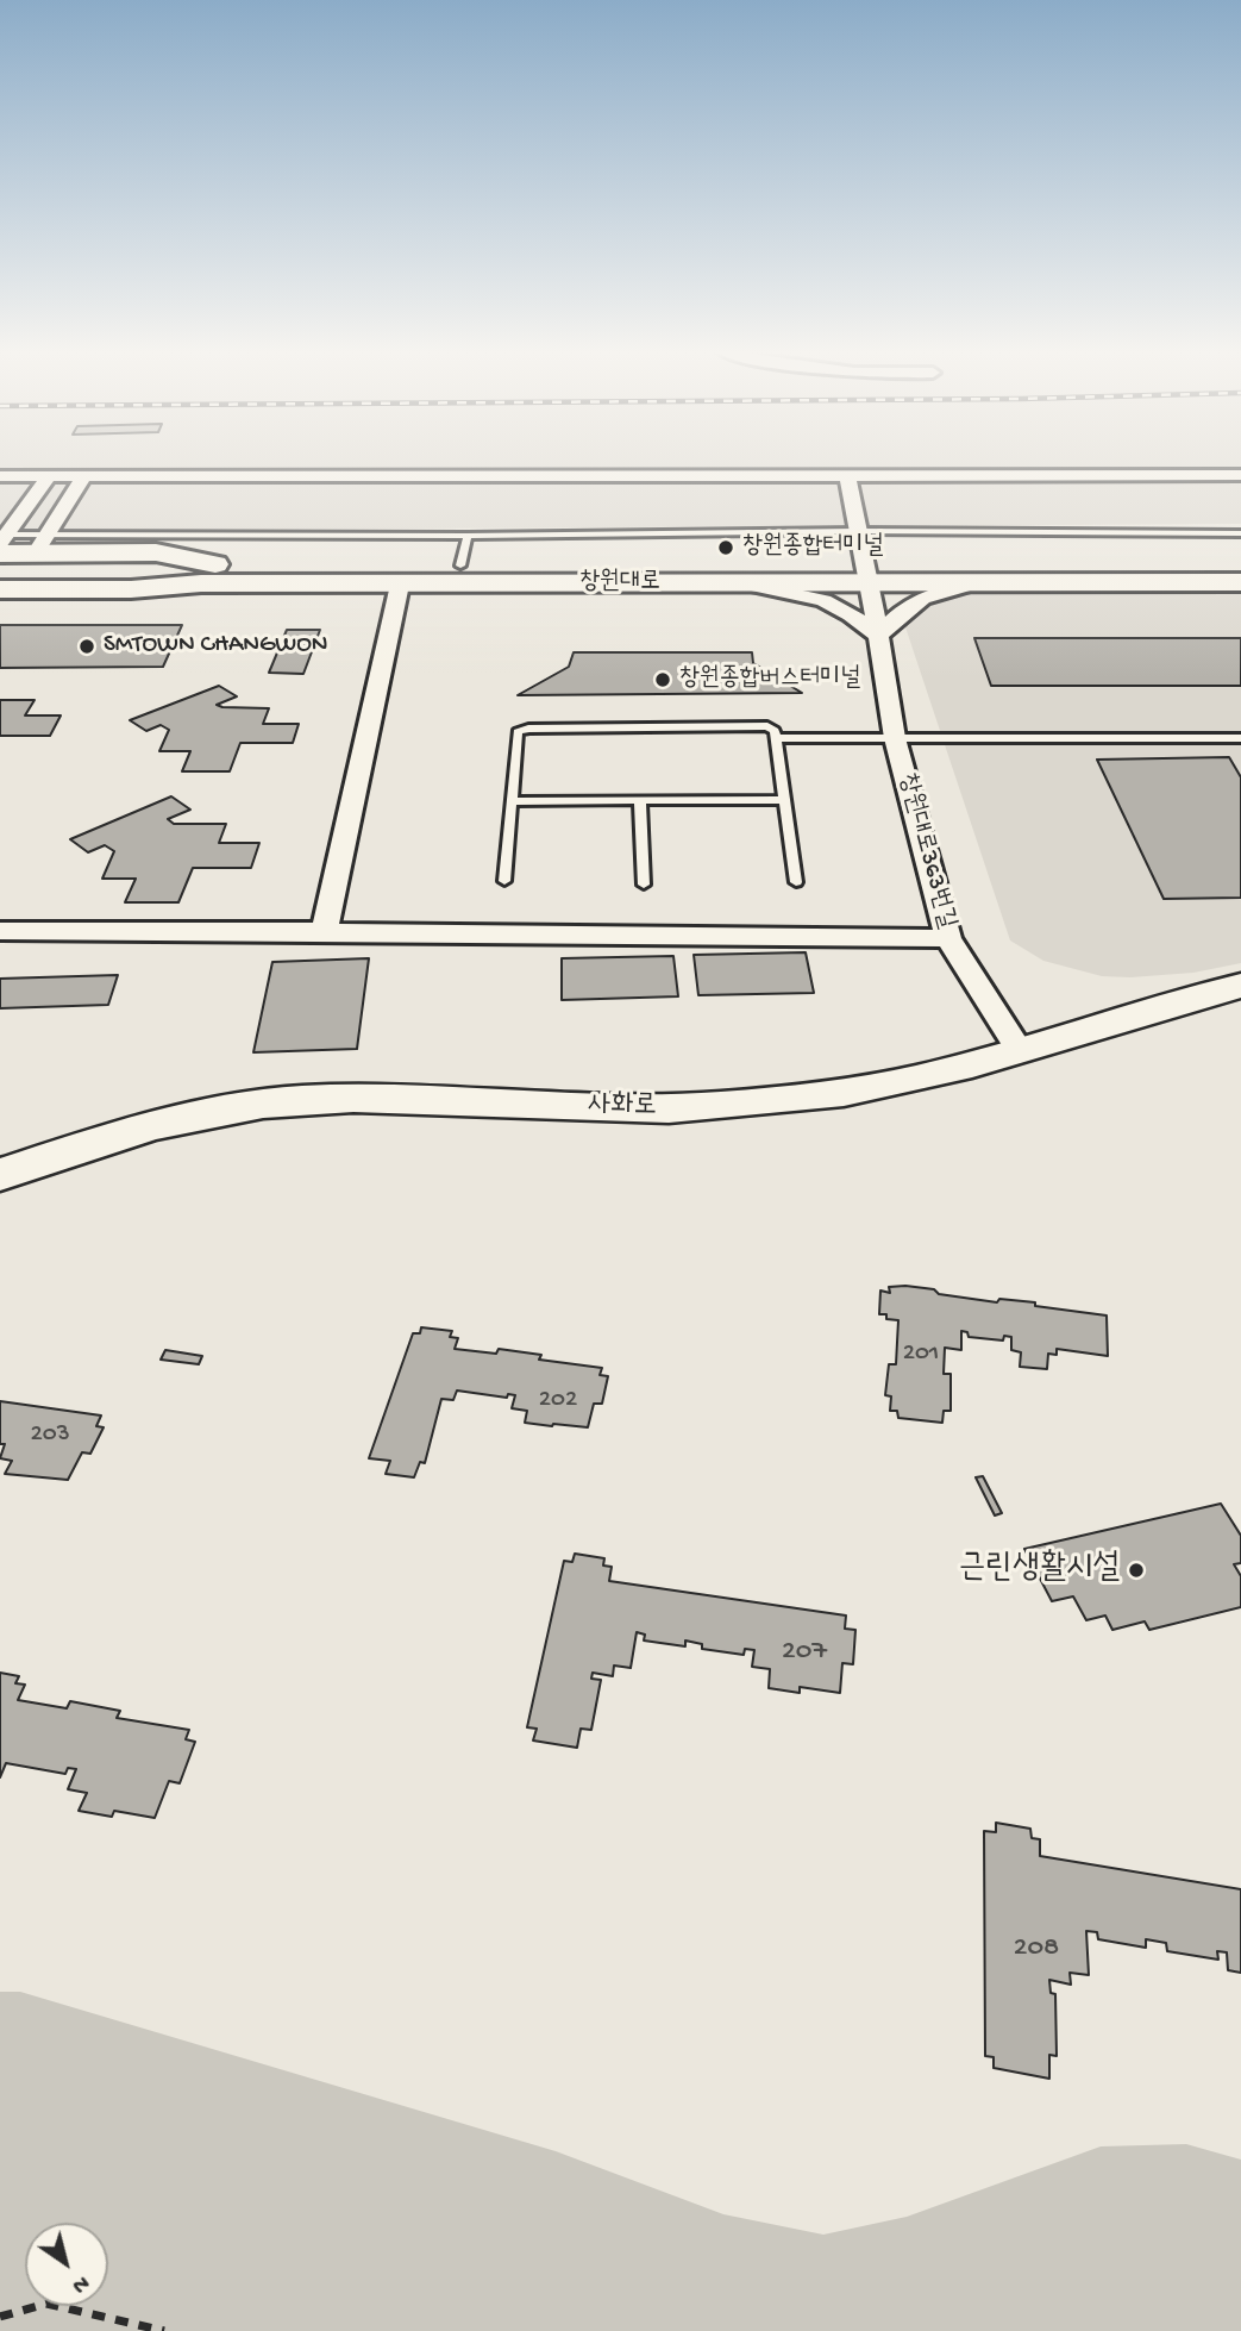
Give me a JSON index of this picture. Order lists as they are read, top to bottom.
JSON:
{
  "streets": {
    "main road": ["창원대로", "사화로"],
    "street": ["창원대로363번길"]
  },
  "crossings": [
    ["창원대로", "창원대로363번길"],
    ["창원대로363번길", "사화로"]
  ],
  "places": [
    "창원종합터미널",
    "SMTOWN CHANGWON",
    "창원종합버스터미널",
    "근린생활시설"
  ],
  "house_numbers": [
    "201",
    "202",
    "203",
    "207",
    "208"
  ],
  "north": "bottom right"
}
